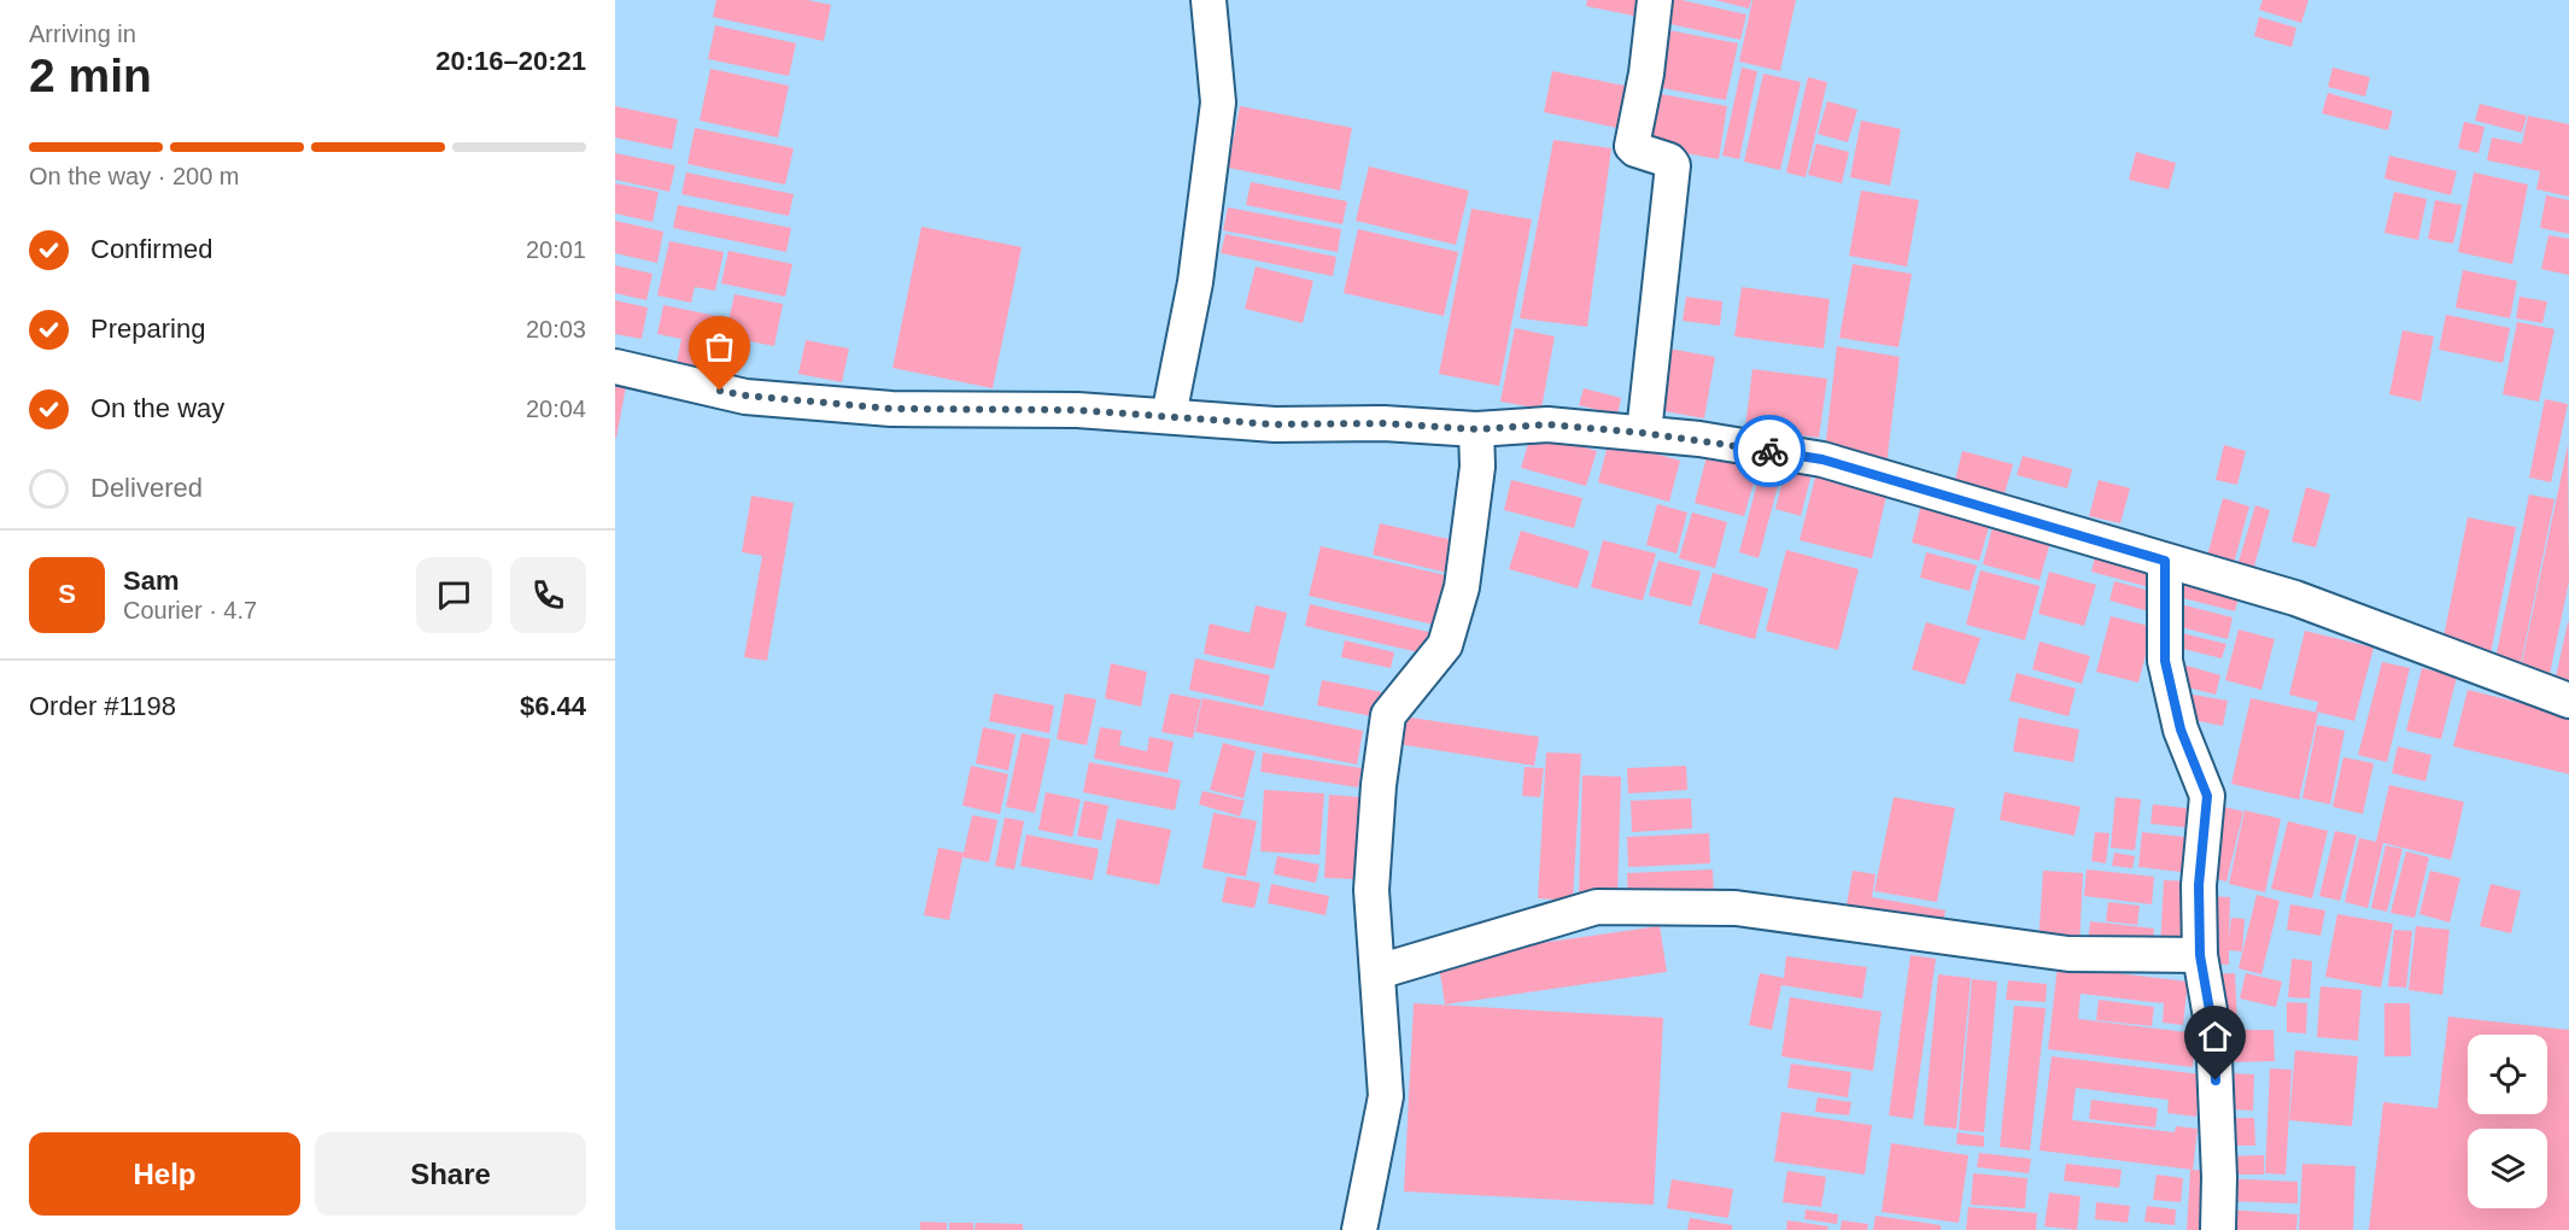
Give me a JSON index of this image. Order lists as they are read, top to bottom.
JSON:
{
  "page": {
    "heading": ["2 min", "Arriving in", "20:16–20:21"],
    "panel": [
      "Sam",
      "Courier · 4.7",
      "Order #1198",
      "$6.44"
    ],
    "bar": "On the way · 200 m",
    "list": [
      ["Confirmed", "20:01"],
      ["Preparing", "20:03"],
      ["On the way", "20:04"],
      "Delivered"
    ],
    "round": "S",
    "buttons": ["Help", "Share"]
  }
}
